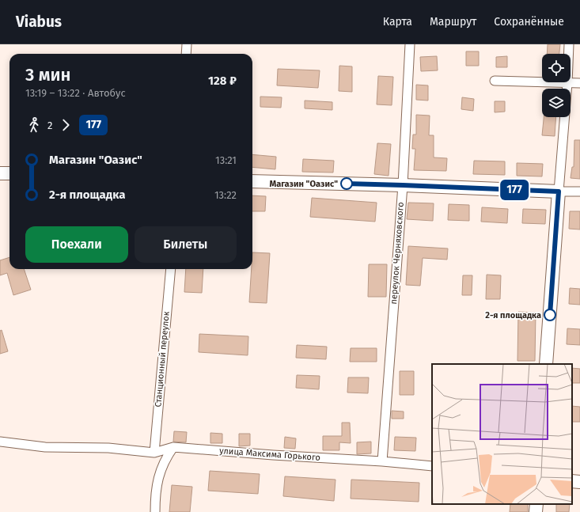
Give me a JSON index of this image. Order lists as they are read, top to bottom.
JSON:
{
  "streets": {
    "street": ["переулок Черняховского", "Станционный переулок", "улица Максима Горького"]
  },
  "crossings": [
    ["переулок Черняховского", "улица Максима Горького"],
    ["Станционный переулок", "улица Максима Горького"]
  ],
  "places": ["Магазин \"Оазис\"", "2-я площадка"],
  "lines": ["bus line 177"],
  "page": {
    "header": "Viabus",
    "nav": ["Карта", "Маршрут", "Сохранённые"],
    "on_map": "177",
    "heading": ["3 мин", "13:19 – 13:22 · Автобус", "128 ₽"],
    "legs": ["2", "177"],
    "list": [
      {
        "name": "Магазин \"Оазис\"",
        "value": "13:21"
      },
      {
        "name": "2-я площадка",
        "value": "13:22"
      }
    ],
    "buttons": ["Поехали", "Билеты"]
  }
}
